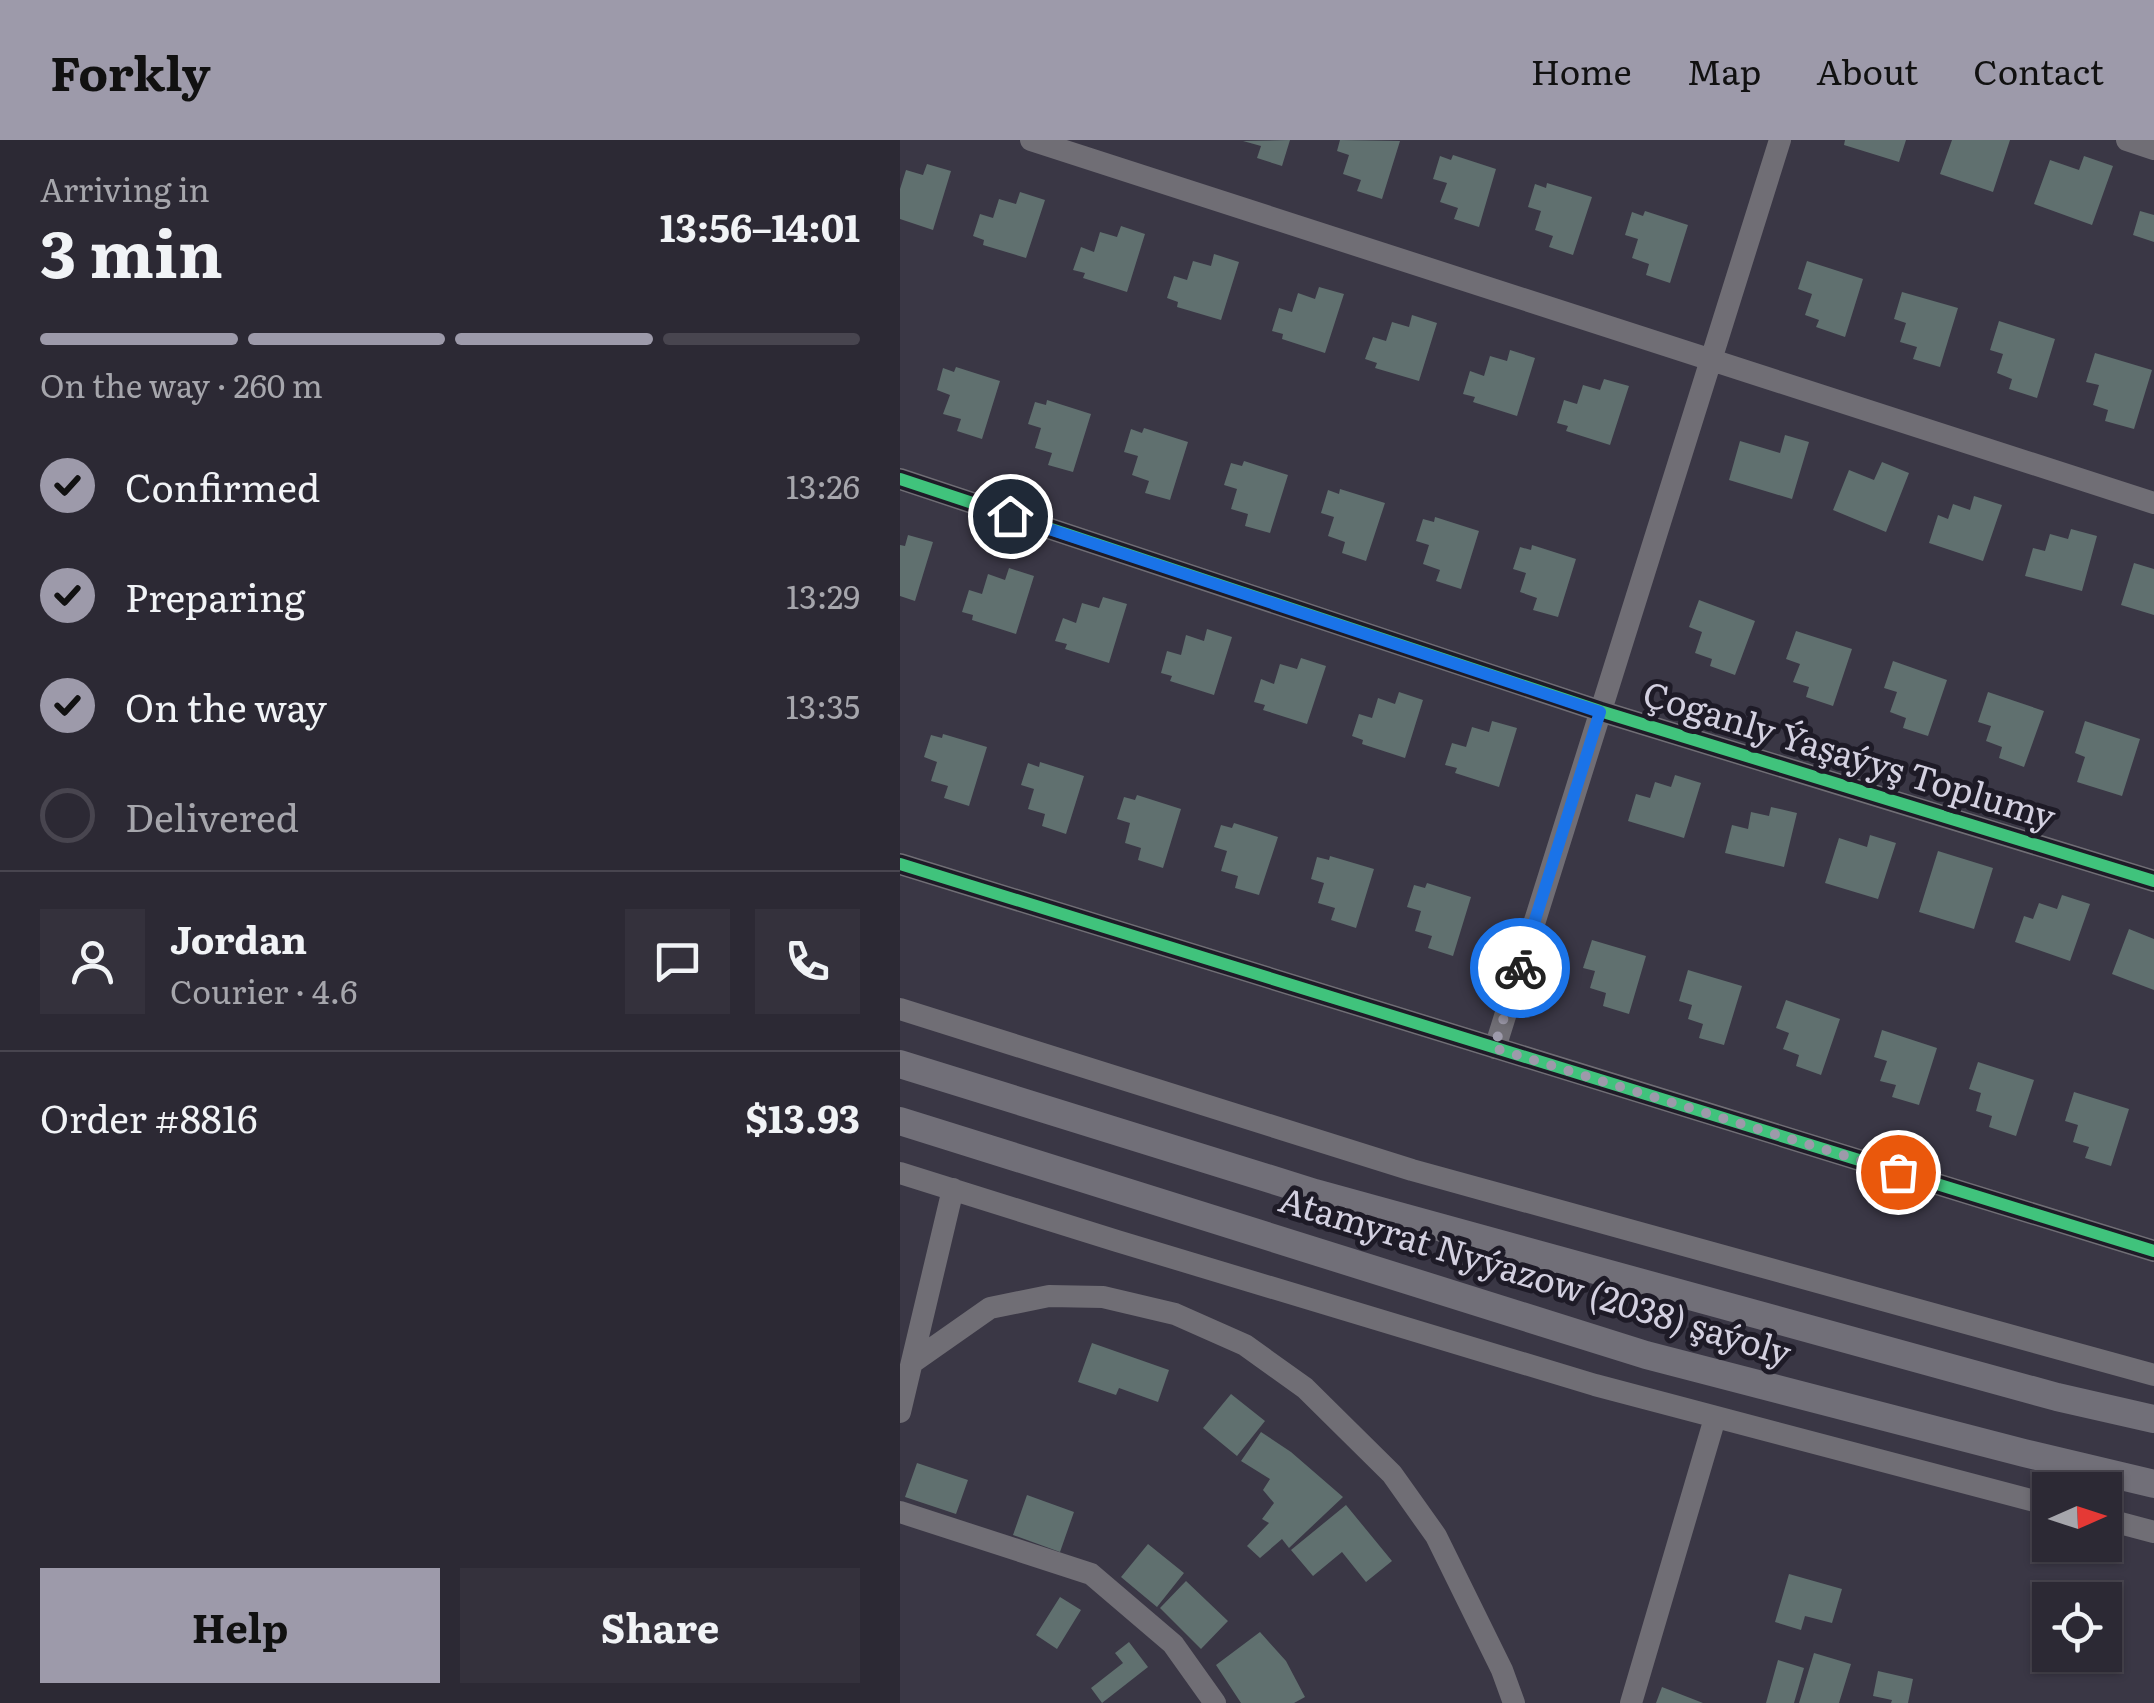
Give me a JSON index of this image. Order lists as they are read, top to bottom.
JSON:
{
  "streets": {
    "main road": ["Atamyrat Nyýazow (2038) şaýoly"],
    "street": ["Çoganly Ýaşaýyş Toplumy"]
  },
  "north": "right",
  "page": {
    "header": "Forkly",
    "nav": [
      "Home",
      "Map",
      "About",
      "Contact"
    ],
    "heading": ["3 min", "Arriving in", "13:56–14:01"],
    "panel": [
      "Jordan",
      "Courier · 4.6",
      "Order #8816",
      "$13.93"
    ],
    "bar": "On the way · 260 m",
    "list": [
      ["Confirmed", "13:26"],
      ["Preparing", "13:29"],
      ["On the way", "13:35"],
      "Delivered"
    ],
    "buttons": ["Help", "Share"]
  }
}
